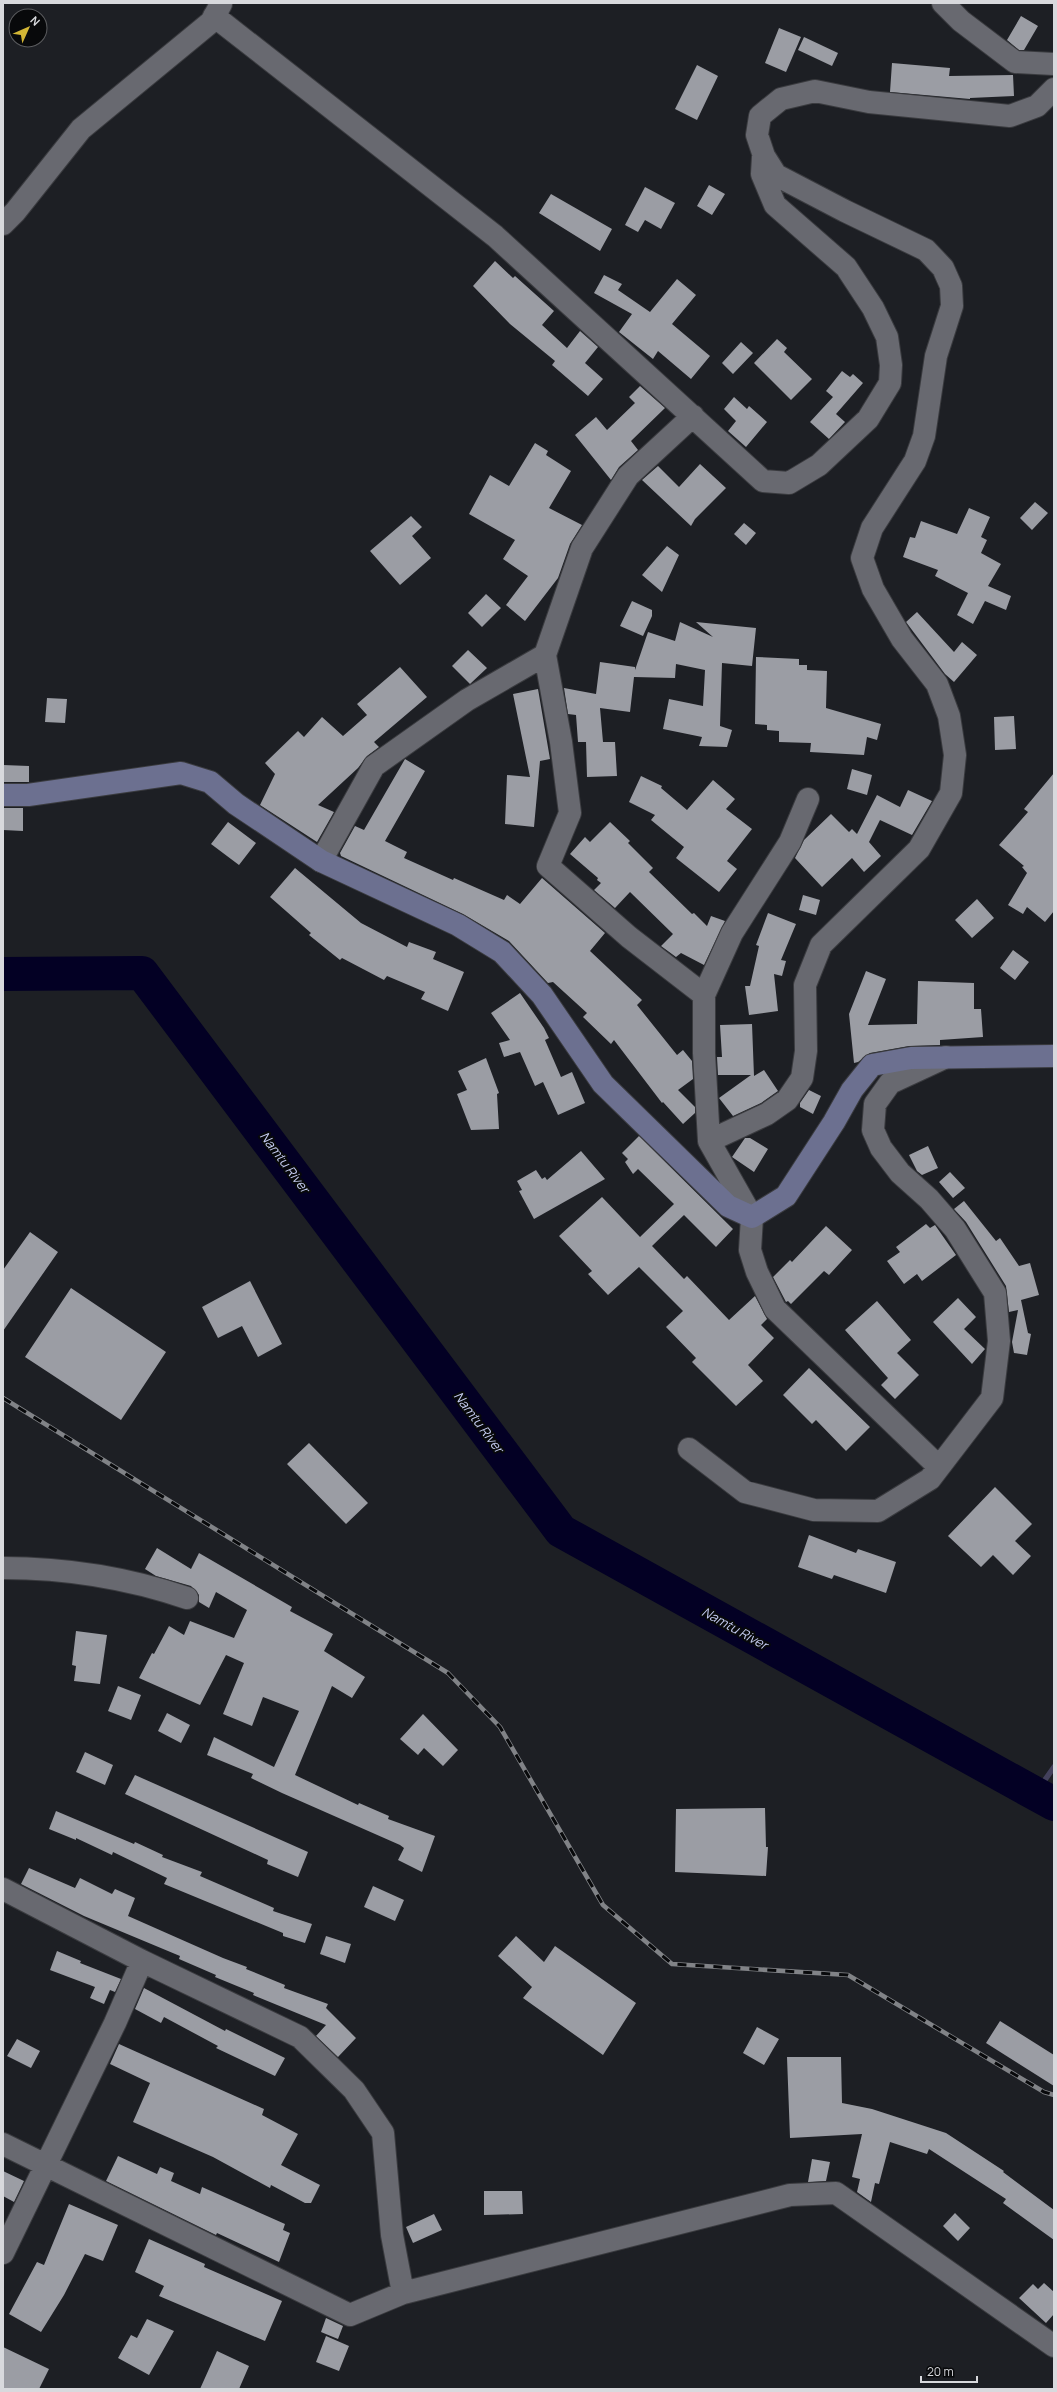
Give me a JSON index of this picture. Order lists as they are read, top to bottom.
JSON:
{
  "water": ["Namtu River"],
  "scale_bar": "20 m",
  "north": "top right"
}
